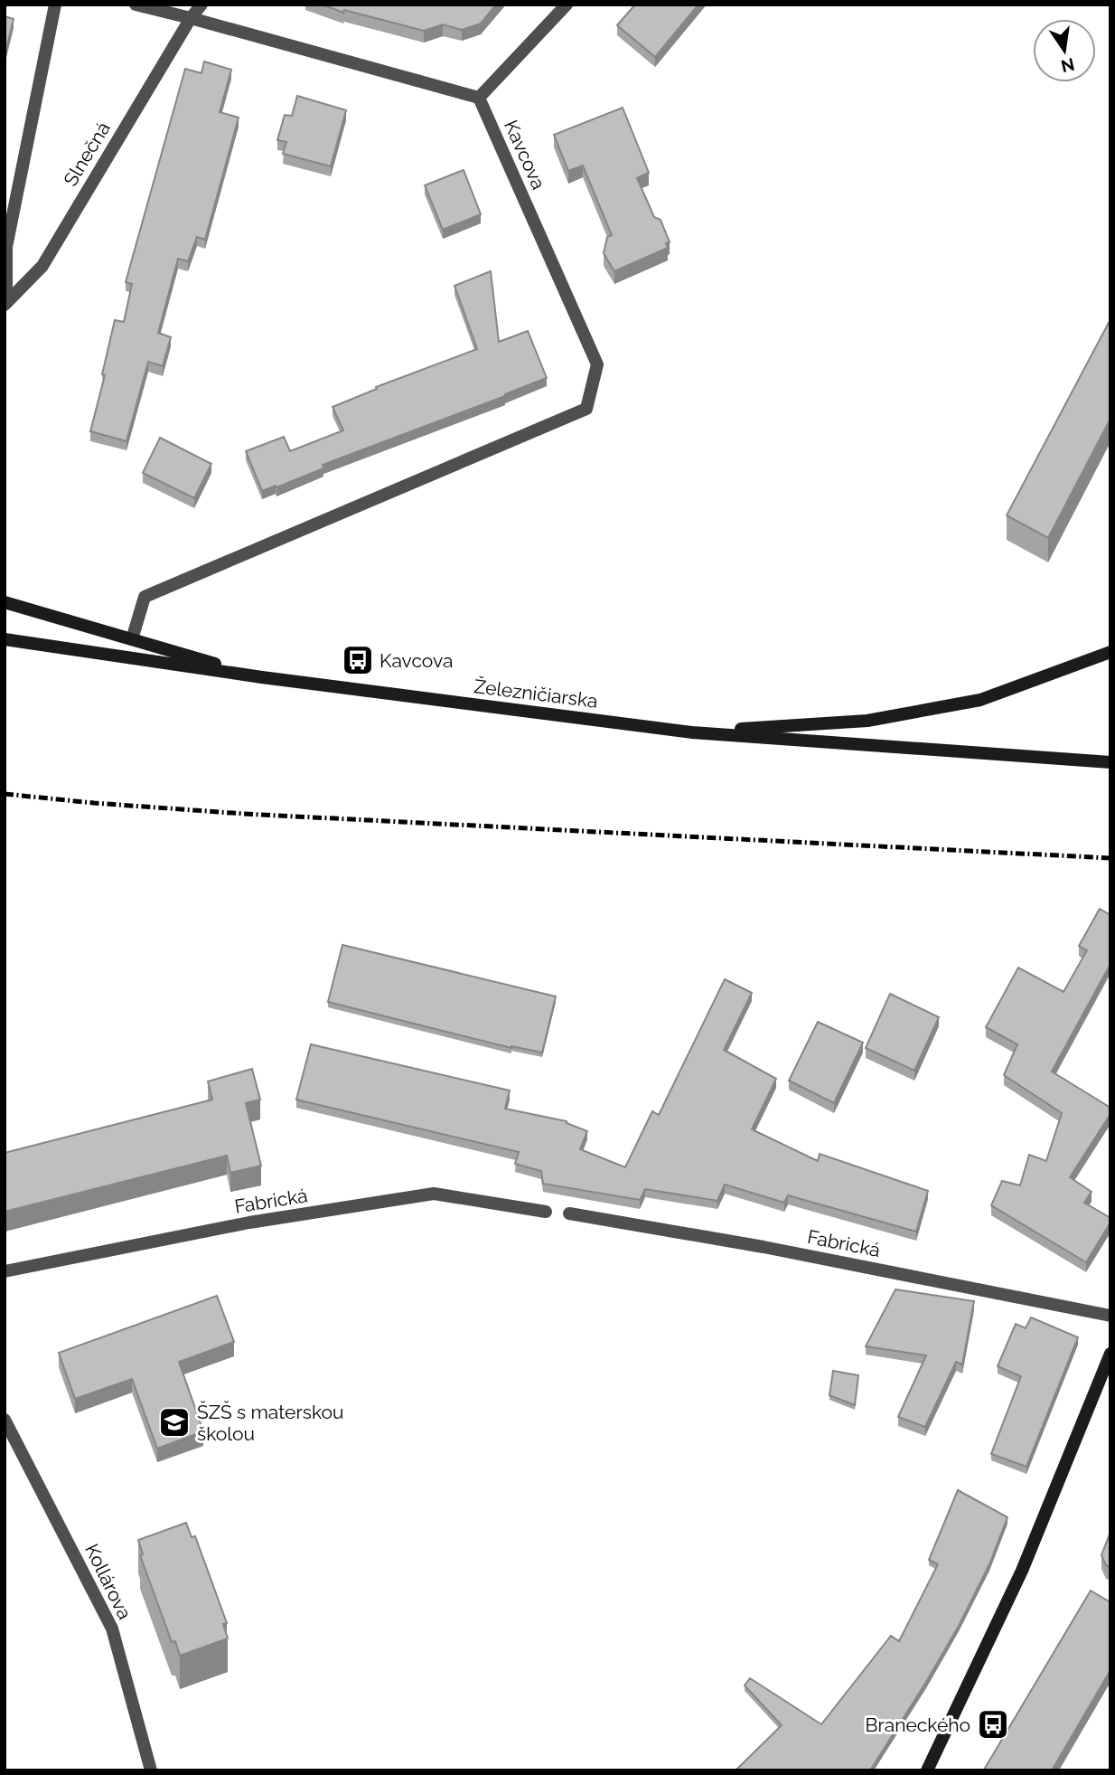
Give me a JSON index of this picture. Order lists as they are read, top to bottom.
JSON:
{
  "streets": {
    "street": [
      "Slnečná",
      "Kavcova",
      "Železničiarska",
      "Fabrická",
      "Kollárova"
    ]
  },
  "crossings": [
    ["Kavcova", "Železničiarska"]
  ],
  "places": {
    "bus stop": ["Kavcova", "Braneckého"],
    "school or university": ["ŠZŠ s materskou školou"]
  },
  "north": "bottom"
}
